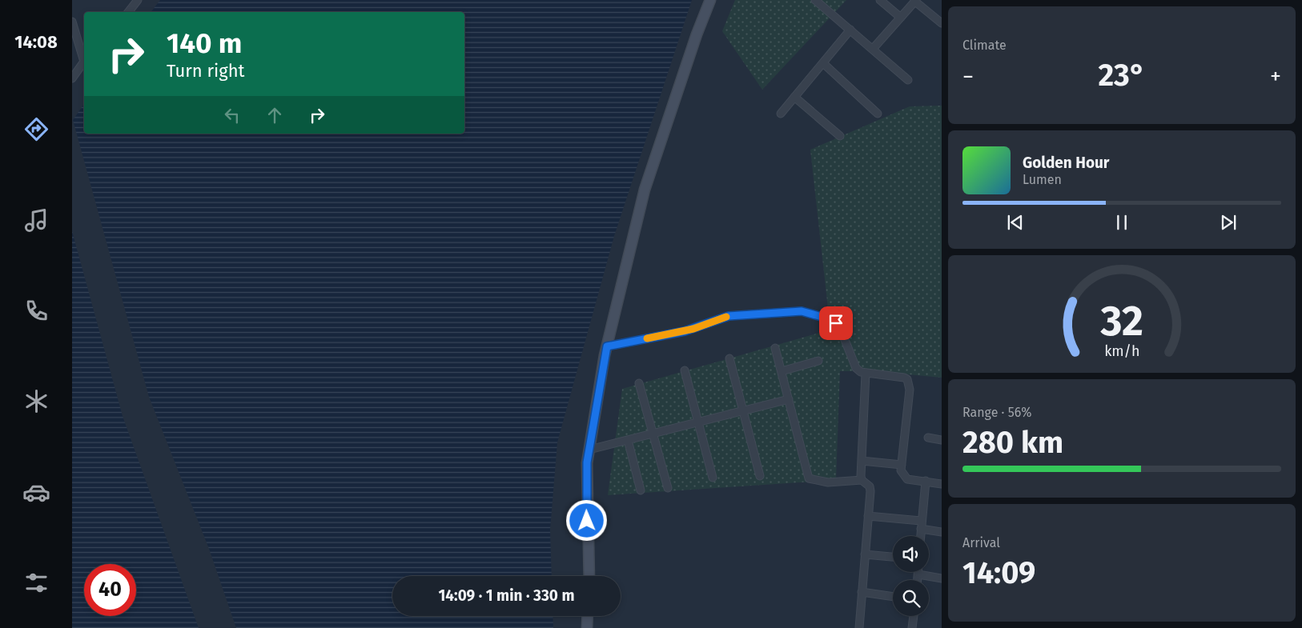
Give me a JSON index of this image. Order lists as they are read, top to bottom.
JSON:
{
  "page": {
    "tabs": "14:08",
    "tile": [
      "Climate",
      ["Range · 56%", "280 km"],
      ["Arrival", "14:09"]
    ],
    "turn": ["140 m", "Turn right"],
    "heat": ["−", "23°", "+"],
    "song": ["Golden Hour", "Lumen"],
    "limit": "40",
    "trip": "14:09 · 1 min · 330 m",
    "gauge": ["32", "km/h"]
  }
}
